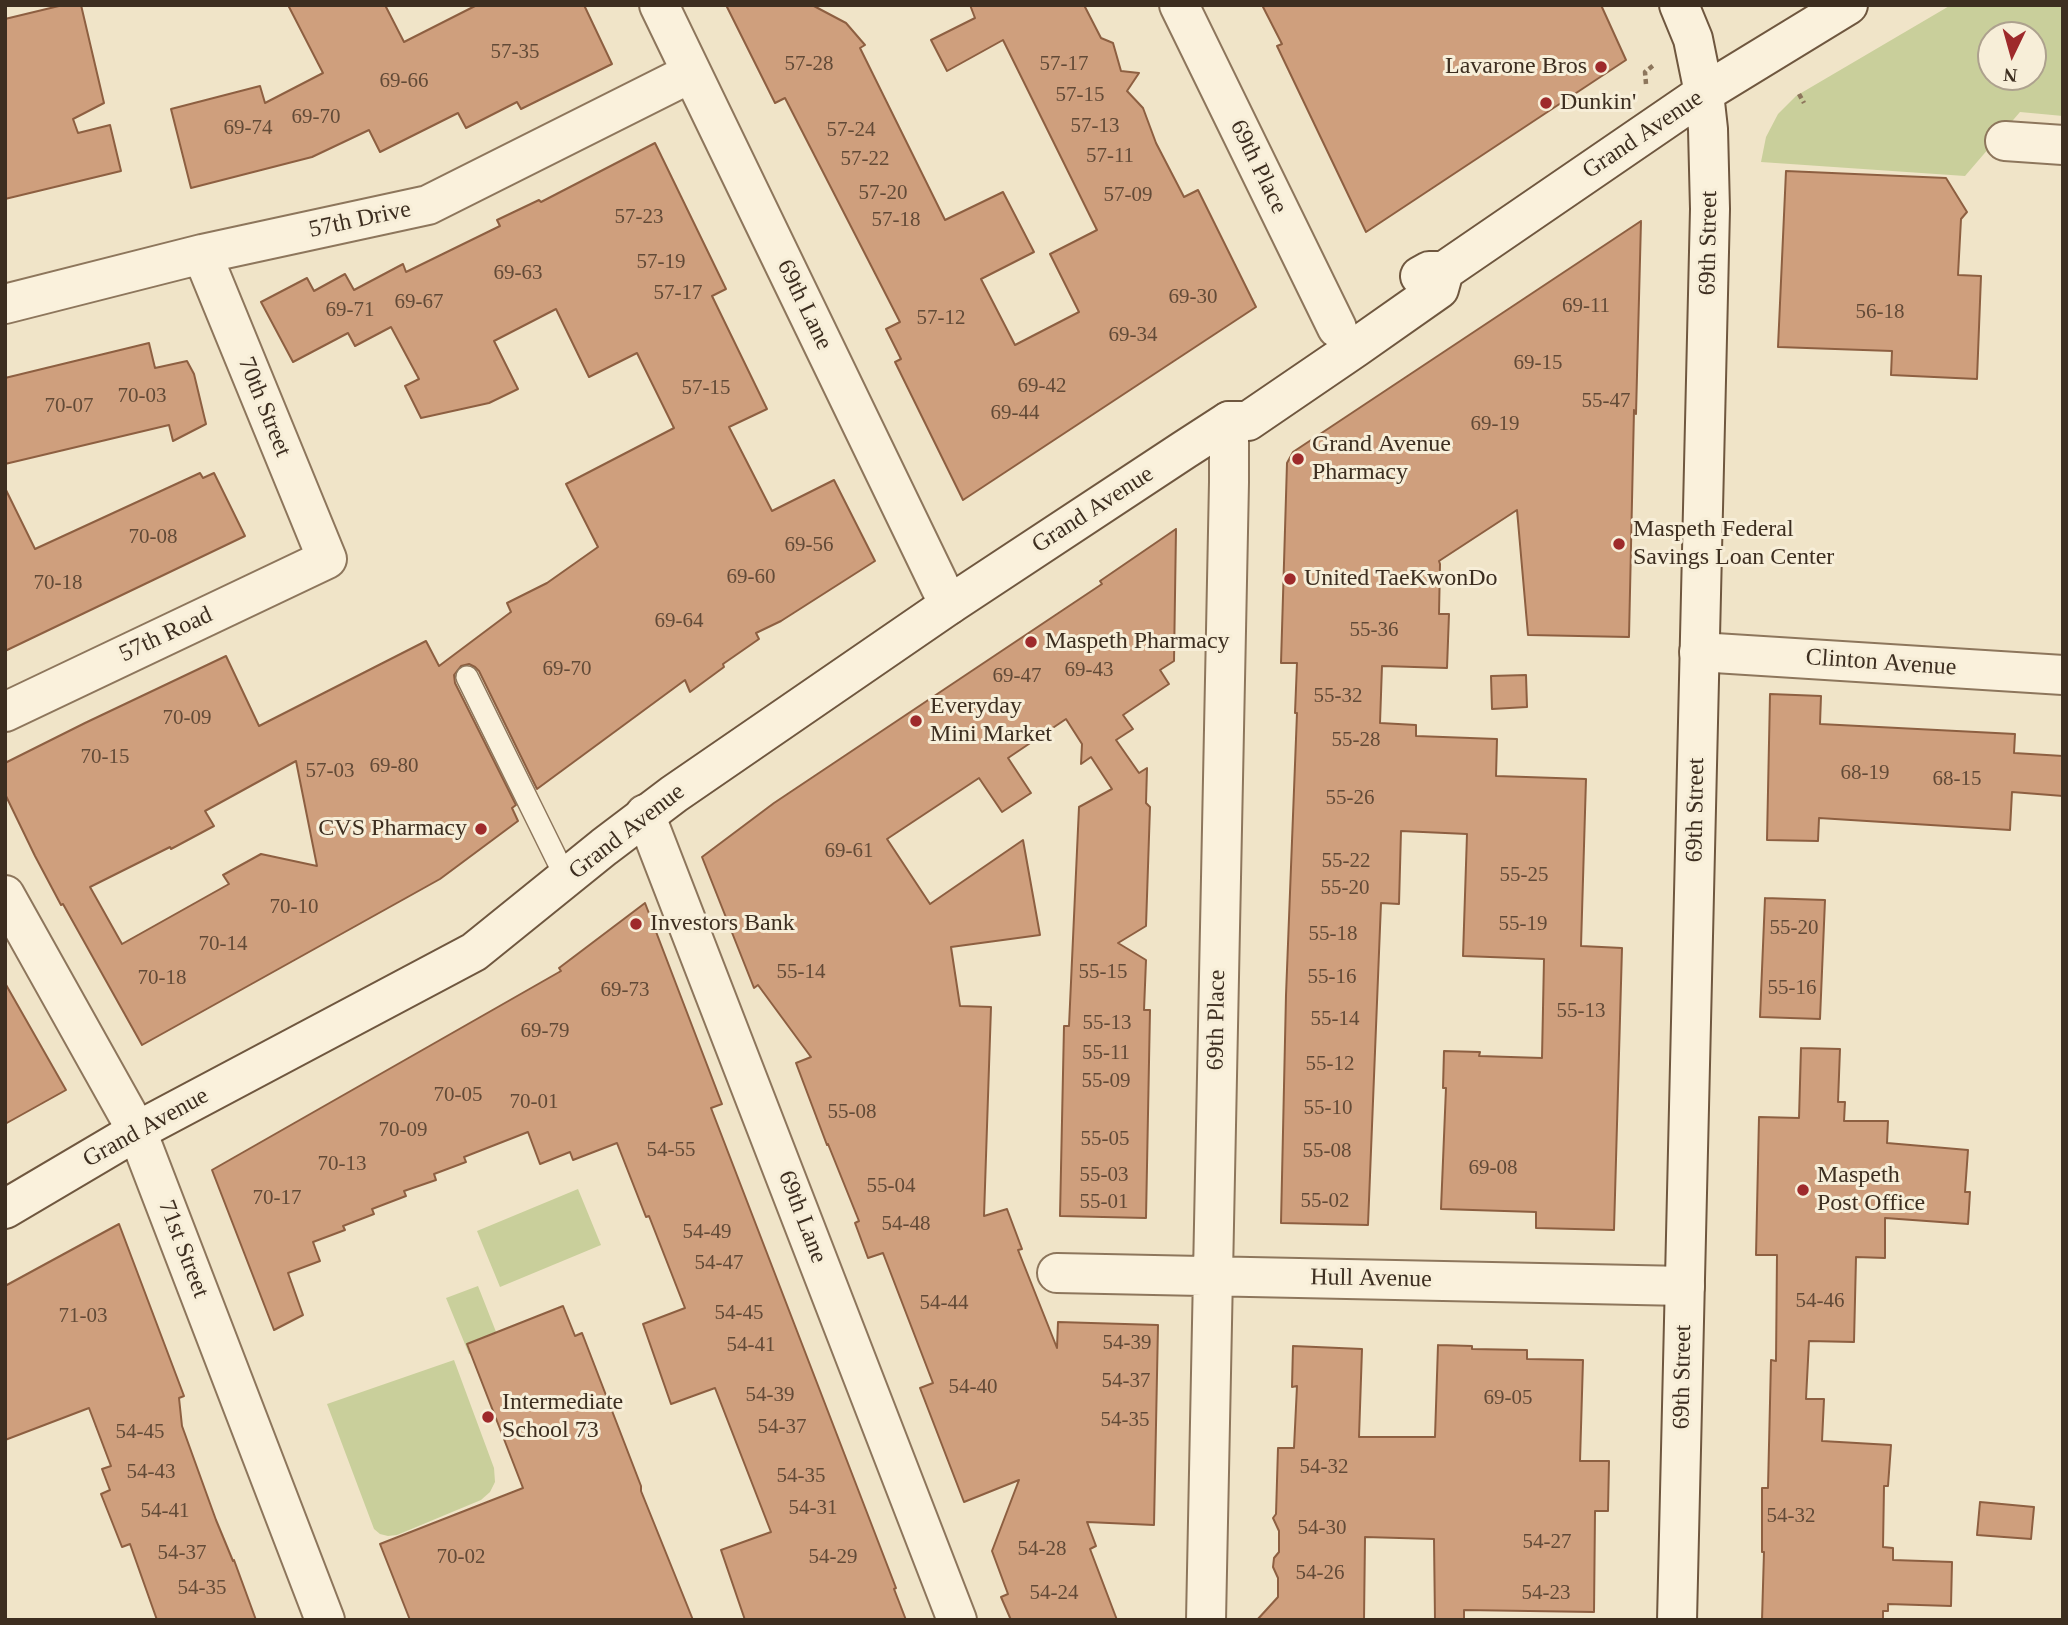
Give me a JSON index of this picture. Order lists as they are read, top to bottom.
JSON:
{
  "streets": {
    "street": [
      "Grand Avenue",
      "69th Place",
      "57th Drive",
      "69th Street",
      "69th Lane",
      "70th Street",
      "57th Road",
      "Clinton Avenue",
      "71st Street",
      "Hull Avenue"
    ]
  },
  "crossings": [
    ["Grand Avenue", "69th Place"],
    ["Grand Avenue", "69th Street"],
    ["Grand Avenue", "69th Lane"],
    ["Grand Avenue", "71st Street"],
    ["69th Place", "Hull Avenue"],
    ["57th Drive", "69th Lane"],
    ["57th Drive", "70th Street"],
    ["69th Street", "Clinton Avenue"],
    ["69th Street", "Hull Avenue"],
    ["70th Street", "57th Road"]
  ],
  "places": [
    "Lavarone Bros",
    "Dunkin'",
    "Grand Avenue Pharmacy",
    "Maspeth Federal Savings Loan Center",
    "United TaeKwonDo",
    "Maspeth Pharmacy",
    "Everyday Mini Market",
    "CVS Pharmacy",
    "Investors Bank",
    "Maspeth Post Office",
    "Intermediate School 73"
  ],
  "house_numbers": [
    "57-35",
    "57-28",
    "57-17",
    "69-66",
    "57-15",
    "69-70",
    "57-13",
    "69-74",
    "57-24",
    "57-11",
    "57-22",
    "57-20",
    "57-09",
    "57-23",
    "57-18",
    "57-19",
    "69-63",
    "57-17",
    "69-30",
    "69-67",
    "69-11",
    "69-71",
    "56-18",
    "57-12",
    "69-34",
    "69-15",
    "69-42",
    "57-15",
    "70-03",
    "55-47",
    "70-07",
    "69-44",
    "69-19",
    "70-08",
    "69-56",
    "69-60",
    "70-18",
    "69-64",
    "55-36",
    "69-70",
    "69-43",
    "69-47",
    "55-32",
    "70-09",
    "55-28",
    "70-15",
    "69-80",
    "57-03",
    "68-19",
    "68-15",
    "55-26",
    "69-61",
    "55-22",
    "55-25",
    "55-20",
    "70-10",
    "55-19",
    "55-20",
    "55-18",
    "70-14",
    "55-14",
    "55-15",
    "55-16",
    "70-18",
    "55-16",
    "69-73",
    "55-13",
    "55-14",
    "55-13",
    "69-79",
    "55-11",
    "55-12",
    "55-09",
    "70-05",
    "70-01",
    "55-10",
    "55-08",
    "70-09",
    "55-05",
    "54-55",
    "55-08",
    "70-13",
    "69-08",
    "55-03",
    "55-04",
    "70-17",
    "55-02",
    "55-01",
    "54-48",
    "54-49",
    "54-47",
    "54-46",
    "54-44",
    "54-45",
    "71-03",
    "54-39",
    "54-41",
    "54-37",
    "54-40",
    "54-39",
    "69-05",
    "54-35",
    "54-37",
    "54-45",
    "54-32",
    "54-43",
    "54-35",
    "54-31",
    "54-41",
    "54-32",
    "54-30",
    "54-27",
    "54-28",
    "54-37",
    "70-02",
    "54-29",
    "54-26",
    "54-35",
    "54-24",
    "54-23"
  ],
  "north": "bottom"
}
